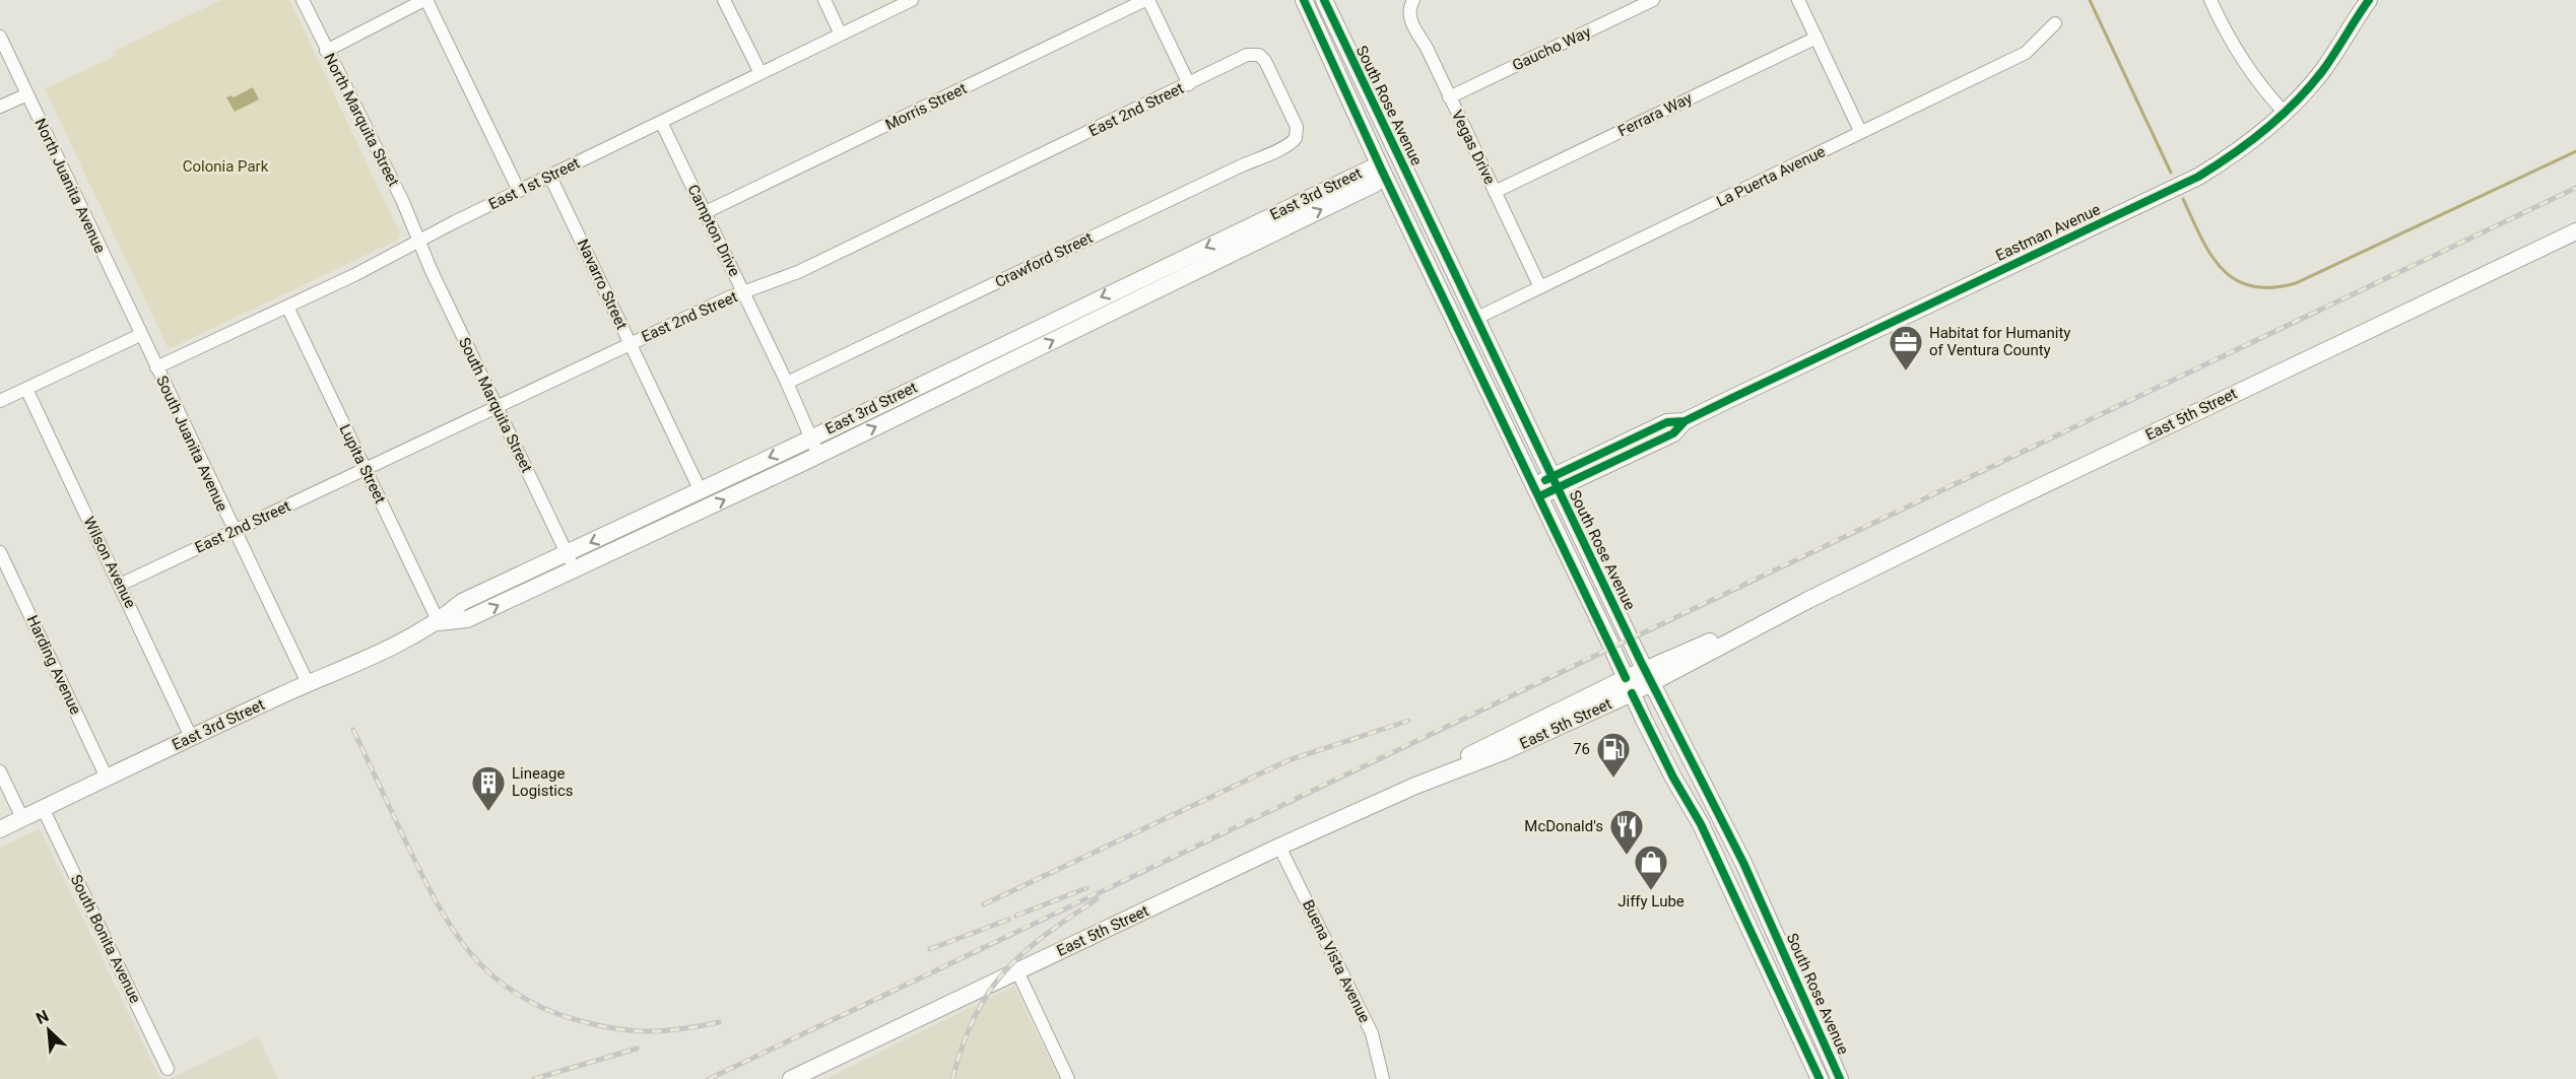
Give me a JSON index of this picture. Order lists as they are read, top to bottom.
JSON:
{
  "streets": {
    "main road": [
      "South Rose Avenue",
      "East 3rd Street",
      "Eastman Avenue",
      "East 5th Street"
    ],
    "street": [
      "Gaucho Way",
      "Morris Street",
      "East 2nd Street",
      "Ferrara Way",
      "North Marquita Street",
      "Vegas Drive",
      "La Puerta Avenue",
      "East 1st Street",
      "North Juanita Avenue",
      "Campton Drive",
      "Crawford Street",
      "Navarro Street",
      "South Marquita Street",
      "South Juanita Avenue",
      "Lupita Street",
      "Wilson Avenue",
      "Harding Avenue",
      "South Bonita Avenue",
      "Buena Vista Avenue"
    ]
  },
  "crossings": [
    ["Gaucho Way", "Vegas Drive"],
    ["South Rose Avenue", "La Puerta Avenue"],
    ["South Rose Avenue", "East 3rd Street"],
    ["South Rose Avenue", "Eastman Avenue"],
    ["South Rose Avenue", "East 5th Street"],
    ["Morris Street", "Campton Drive"],
    ["East 2nd Street", "Campton Drive"],
    ["East 2nd Street", "Crawford Street"],
    ["East 2nd Street", "Navarro Street"],
    ["East 2nd Street", "South Marquita Street"],
    ["East 2nd Street", "South Juanita Avenue"],
    ["East 2nd Street", "Lupita Street"],
    ["East 2nd Street", "Wilson Avenue"],
    ["Ferrara Way", "Vegas Drive"],
    ["North Marquita Street", "East 1st Street"],
    ["North Marquita Street", "South Marquita Street"],
    ["Vegas Drive", "La Puerta Avenue"],
    ["East 1st Street", "Campton Drive"],
    ["East 1st Street", "Navarro Street"],
    ["East 1st Street", "South Marquita Street"],
    ["East 1st Street", "South Juanita Avenue"],
    ["East 1st Street", "Lupita Street"],
    ["North Juanita Avenue", "South Juanita Avenue"],
    ["East 3rd Street", "Campton Drive"],
    ["East 3rd Street", "Navarro Street"],
    ["East 3rd Street", "South Marquita Street"],
    ["East 3rd Street", "South Juanita Avenue"],
    ["East 3rd Street", "Lupita Street"],
    ["East 3rd Street", "Wilson Avenue"],
    ["East 3rd Street", "Harding Avenue"],
    ["East 3rd Street", "South Bonita Avenue"],
    ["Campton Drive", "Crawford Street"],
    ["East 5th Street", "Buena Vista Avenue"]
  ],
  "parks": ["Colonia Park"],
  "places": {
    "office": ["Habitat for Humanity of Ventura County"],
    "fuel station": ["76"],
    "building": ["Lineage Logistics"],
    "restaurant": ["McDonald's"],
    "shop": ["Jiffy Lube"]
  },
  "north": "top left"
}
